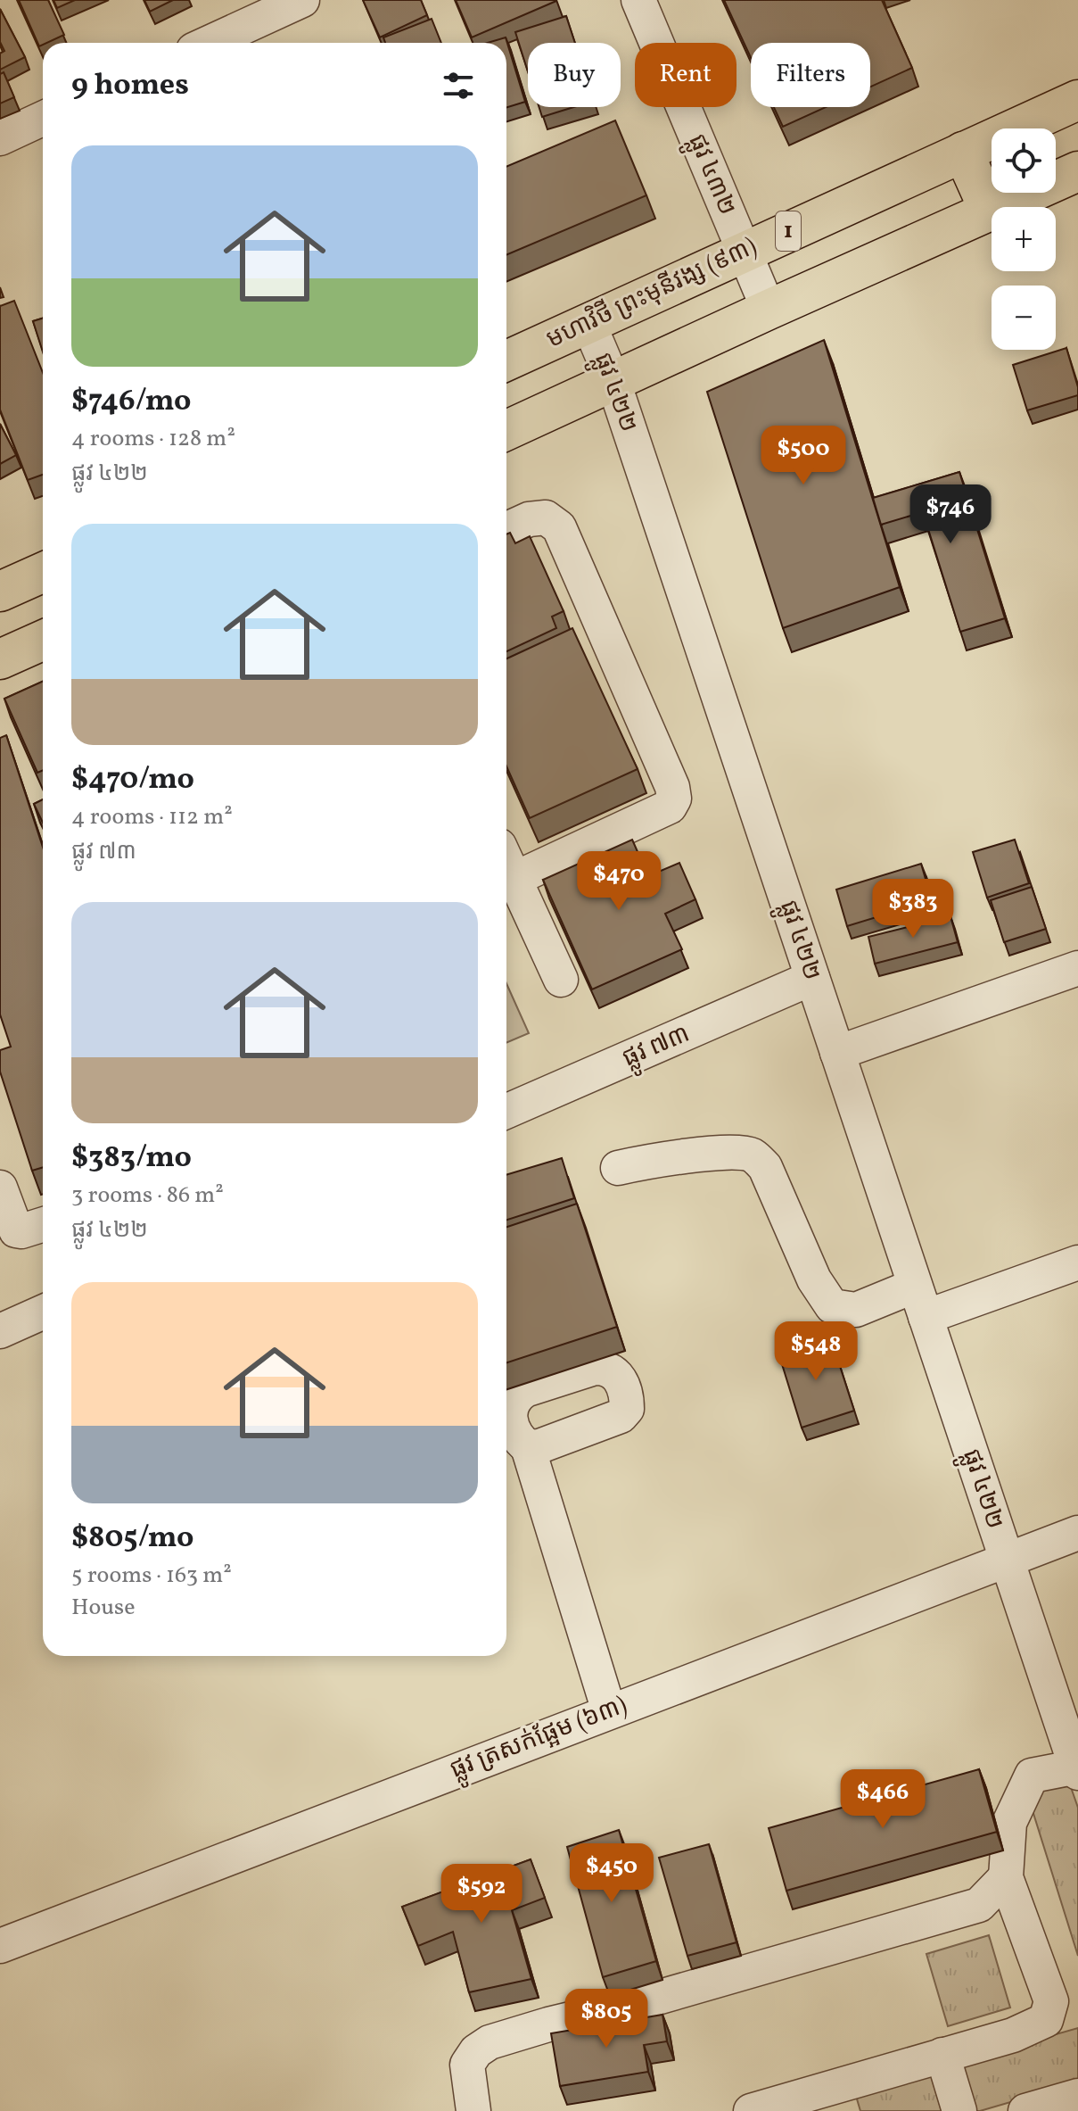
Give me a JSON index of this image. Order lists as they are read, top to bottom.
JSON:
{
  "streets": {
    "highway": ["1", "មហាវិថី ព្រះមុនីវង្ស (៩៣)"],
    "street": [
      "ផ្លូវ ៤៣២",
      "ផ្លូវ ៤២២",
      "ផ្លូវ ៧៣",
      "ផ្លូវ ត្រសក់ផ្អែម (៦៣)"
    ]
  },
  "crossings": [
    ["ផ្លូវ ៤៣២", "មហាវិថី ព្រះមុនីវង្ស (៩៣)"],
    ["មហាវិថី ព្រះមុនីវង្ស (៩៣)", "ផ្លូវ ៤២២"],
    ["ផ្លូវ ៤២២", "ផ្លូវ ៧៣"],
    ["ផ្លូវ ៤២២", "ផ្លូវ ត្រសក់ផ្អែម (៦៣)"]
  ],
  "page": {
    "chip": ["Buy", "Rent", "Filters"],
    "heading": "9 homes",
    "map_buttons": ["+", "−"],
    "list": [
      {
        "name": "$746/mo",
        "note": "4 rooms · 128 m² · ផ្លូវ ៤២២"
      },
      {
        "name": "$470/mo",
        "note": "4 rooms · 112 m² · ផ្លូវ ៧៣"
      },
      {
        "name": "$383/mo",
        "note": "3 rooms · 86 m² · ផ្លូវ ៤២២"
      },
      {
        "name": "$805/mo",
        "note": "5 rooms · 163 m² · House"
      }
    ],
    "price": [
      "$500",
      "$746",
      "$470",
      "$383",
      "$548",
      "$466",
      "$450",
      "$592",
      "$805"
    ]
  }
}
